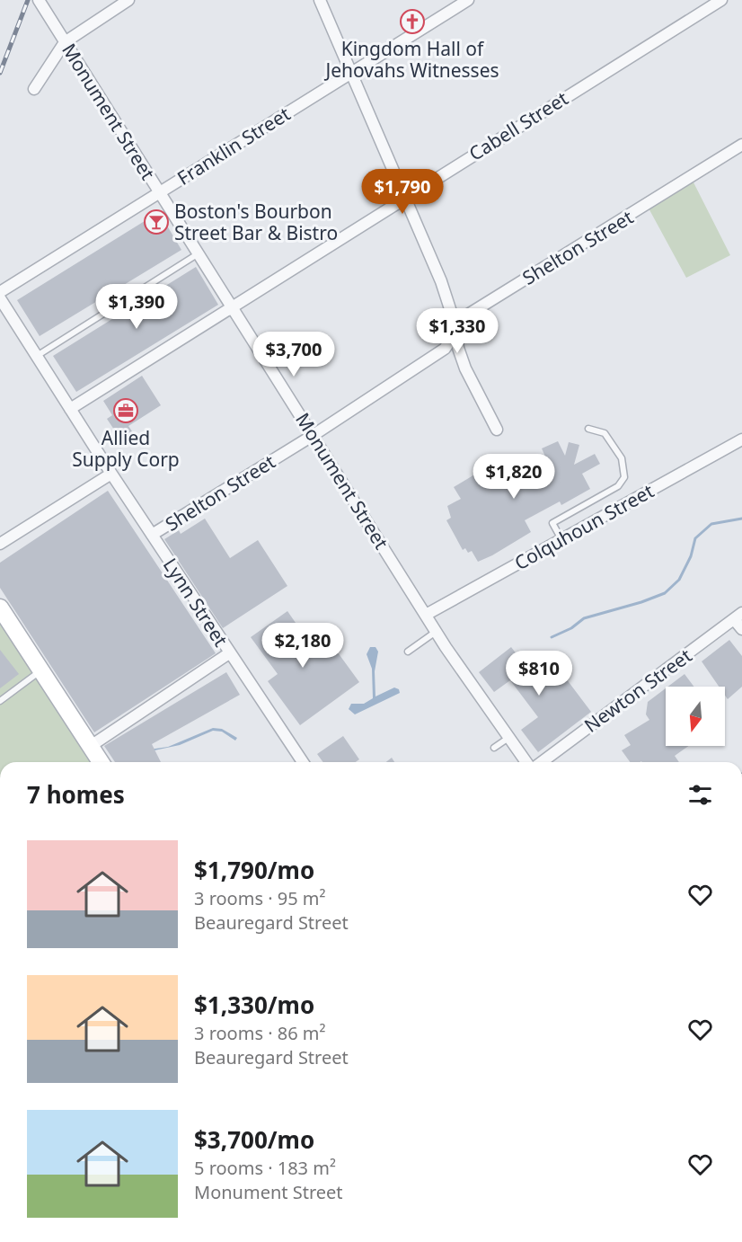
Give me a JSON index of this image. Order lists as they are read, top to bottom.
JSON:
{
  "streets": {
    "street": [
      "Monument Street",
      "Cabell Street",
      "Franklin Street",
      "Shelton Street",
      "Colquhoun Street",
      "Lynn Street",
      "Newton Street"
    ]
  },
  "crossings": [
    ["Monument Street", "Cabell Street"],
    ["Monument Street", "Franklin Street"],
    ["Monument Street", "Shelton Street"],
    ["Monument Street", "Colquhoun Street"],
    ["Cabell Street", "Lynn Street"],
    ["Shelton Street", "Lynn Street"]
  ],
  "places": {
    "church": ["Kingdom Hall of Jehovahs Witnesses"],
    "bar": ["Boston's Bourbon Street Bar & Bistro"],
    "office": ["Allied Supply Corp"]
  },
  "north": "bottom",
  "page": {
    "price": [
      "$1,790",
      "$1,390",
      "$1,330",
      "$3,700",
      "$1,820",
      "$2,180",
      "$810"
    ],
    "heading": "7 homes",
    "list": [
      {
        "name": "$1,790/mo",
        "note": "3 rooms · 95 m² · Beauregard Street"
      },
      {
        "name": "$1,330/mo",
        "note": "3 rooms · 86 m² · Beauregard Street"
      },
      {
        "name": "$3,700/mo",
        "note": "5 rooms · 183 m² · Monument Street"
      }
    ]
  }
}
